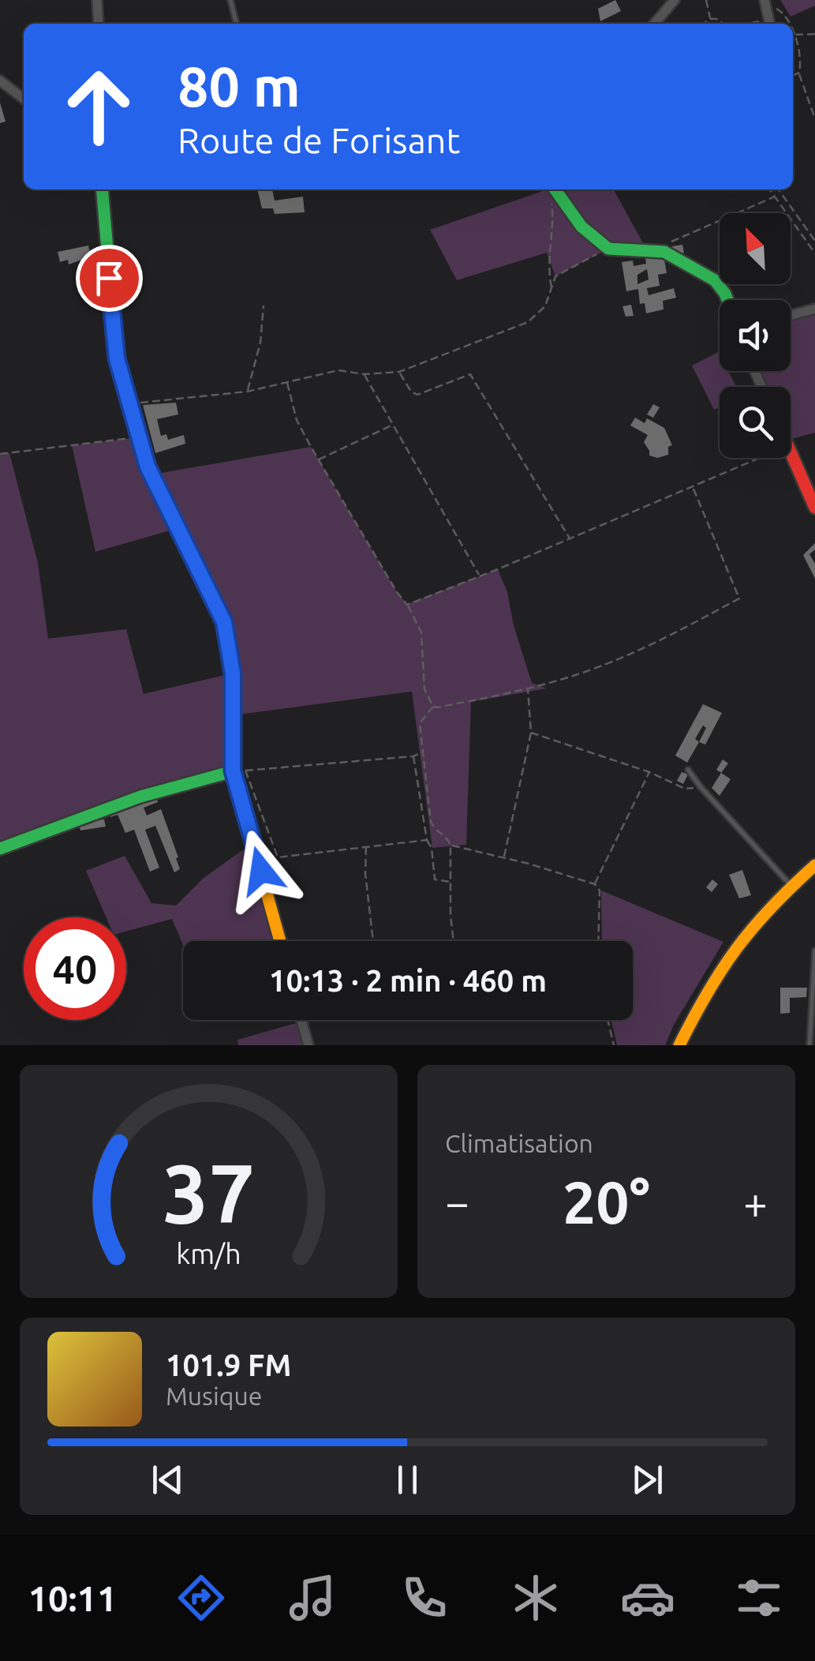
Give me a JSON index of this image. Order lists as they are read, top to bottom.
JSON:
{
  "north": "top left",
  "page": {
    "turn": ["80 m", "Route de Forisant"],
    "limit": "40",
    "trip": "10:13 · 2 min · 460 m",
    "tile": "Climatisation",
    "heat": ["−", "20°", "+"],
    "song": ["101.9 FM", "Musique"],
    "tabs": "10:11",
    "gauge": ["37", "km/h"]
  }
}
